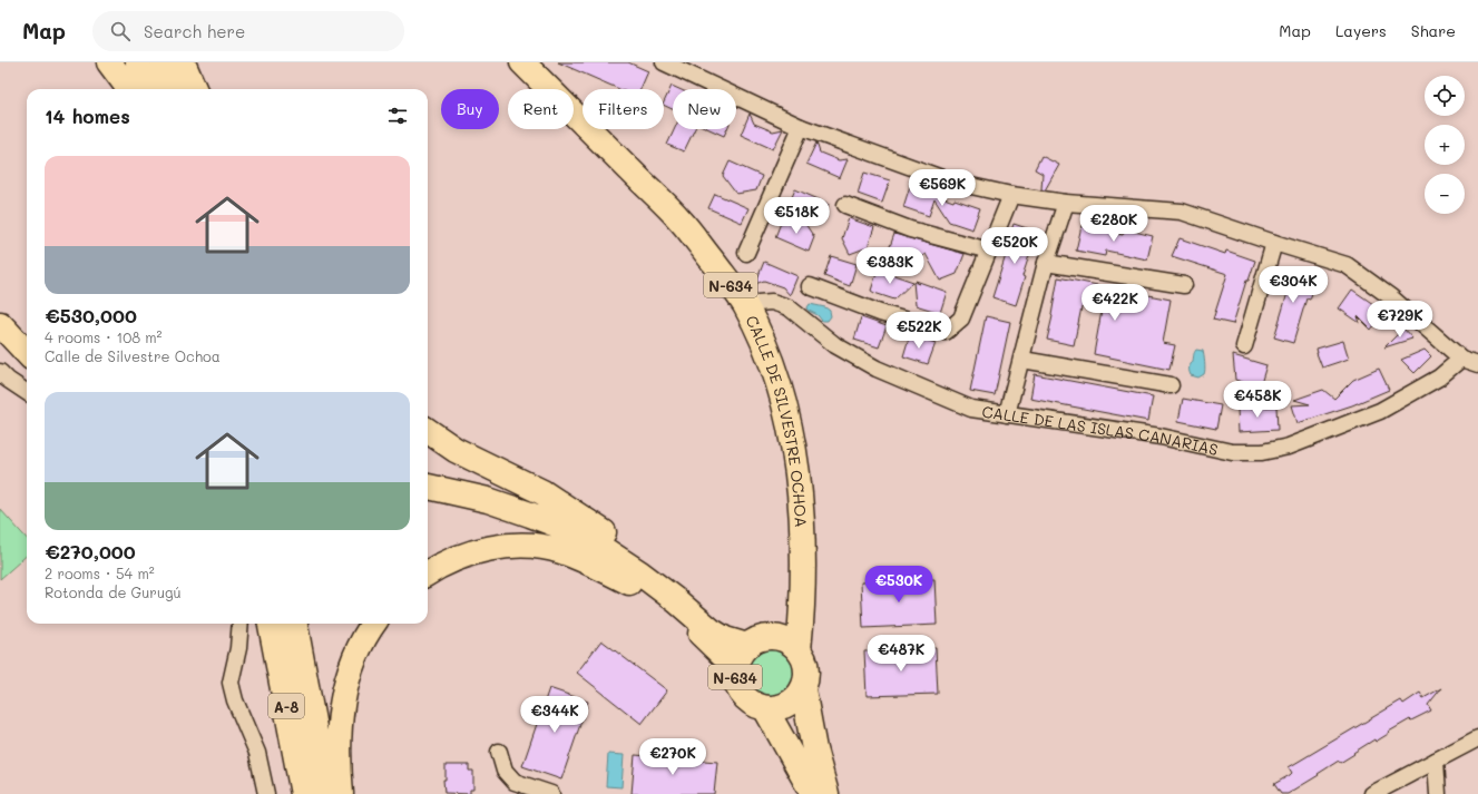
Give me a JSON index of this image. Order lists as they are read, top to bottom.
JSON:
{
  "streets": {
    "highway": ["N-634", "CALLE DE SILVESTRE OCHOA", "A-8"],
    "street": ["CALLE DE LAS ISLAS CANARIAS"]
  },
  "crossings": [
    ["N-634", "CALLE DE SILVESTRE OCHOA"],
    ["CALLE DE SILVESTRE OCHOA", "CALLE DE LAS ISLAS CANARIAS"]
  ],
  "page": {
    "header": "Map",
    "search": "Search here",
    "nav": ["Map", "Layers", "Share"],
    "map_buttons": ["+", "−"],
    "chip": [
      "Buy",
      "Rent",
      "Filters",
      "New"
    ],
    "heading": "14 homes",
    "list": [
      {
        "name": "€530,000",
        "note": "4 rooms · 108 m² · Calle de Silvestre Ochoa"
      },
      {
        "name": "€270,000",
        "note": "2 rooms · 54 m² · Rotonda de Gurugú"
      }
    ],
    "price": [
      "€569K",
      "€518K",
      "€280K",
      "€520K",
      "€383K",
      "€304K",
      "€422K",
      "€729K",
      "€522K",
      "€458K",
      "€530K",
      "€487K",
      "€344K",
      "€270K"
    ]
  }
}
